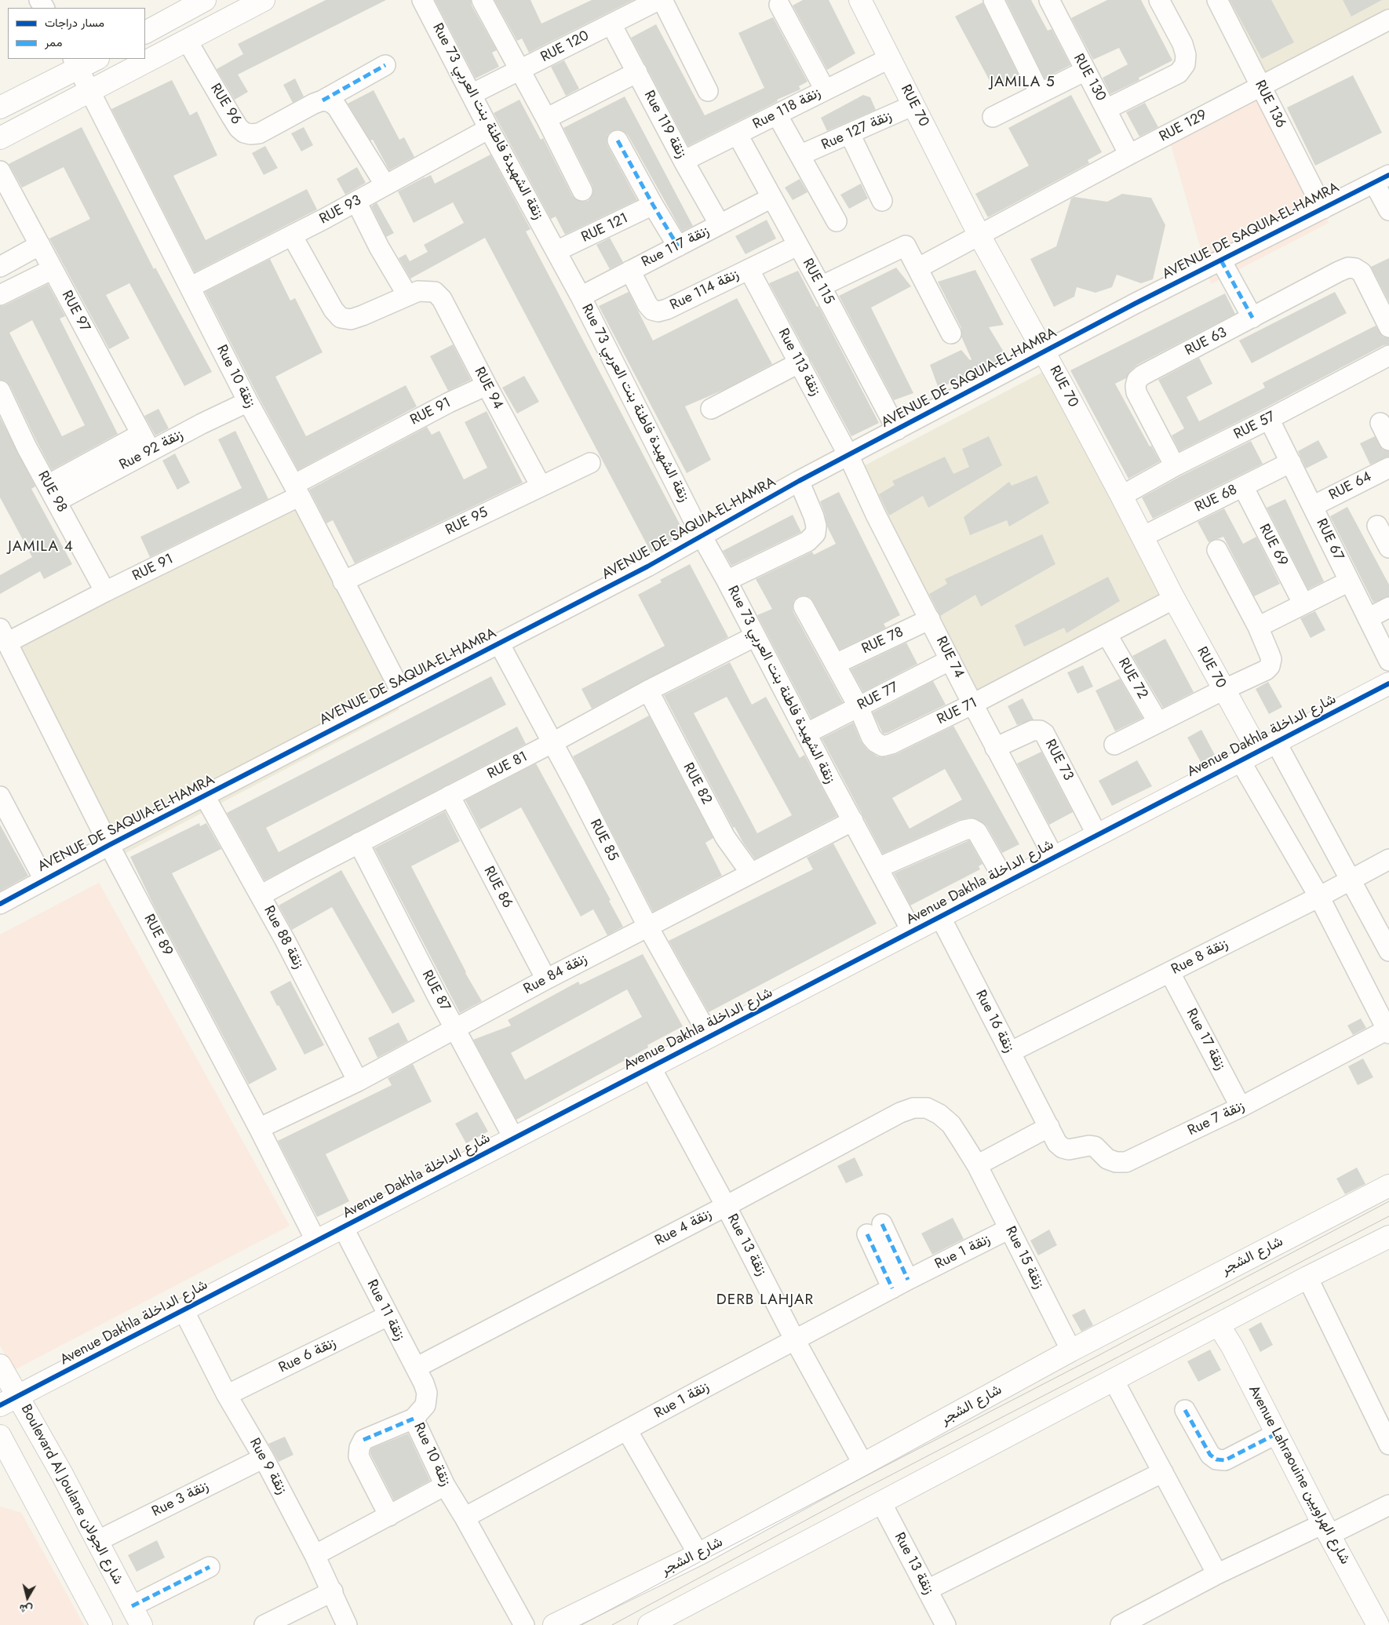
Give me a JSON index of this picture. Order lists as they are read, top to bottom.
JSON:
{
  "streets": {
    "street": [
      "RUE 120",
      "RUE 130",
      "RUE 96",
      "RUE 136",
      "RUE 70",
      "Rue 118 زنقة",
      "Rue 73 زنقة الشهيدة فاطنة بنت العربي",
      "Rue 119 زنقة",
      "RUE 129",
      "Rue 127 زنقة",
      "RUE 93",
      "RUE 121",
      "AVENUE DE SAQUIA-EL-HAMRA",
      "Rue 117 زنقة",
      "RUE 115",
      "Rue 114 زنقة",
      "RUE 97",
      "RUE 63",
      "Rue 113 زنقة",
      "Rue 10 زنقة",
      "RUE 94",
      "RUE 91",
      "RUE 57",
      "Rue 92 زنقة",
      "RUE 64",
      "RUE 98",
      "RUE 68",
      "RUE 95",
      "RUE 67",
      "RUE 69",
      "RUE 78",
      "RUE 74",
      "RUE 72",
      "RUE 77",
      "RUE 71",
      "Avenue Dakhla شارع الداخلة",
      "RUE 73",
      "RUE 81",
      "RUE 82",
      "RUE 85",
      "RUE 86",
      "RUE 89",
      "Rue 88 زنقة",
      "Rue 8 زنقة",
      "Rue 84 زنقة",
      "RUE 87",
      "Rue 16 زنقة",
      "Rue 17 زنقة",
      "Rue 7 زنقة",
      "Rue 4 زنقة",
      "Rue 13 زنقة",
      "Rue 1 زنقة",
      "شارع الشجر",
      "Rue 15 زنقة",
      "Rue 11 زنقة",
      "Rue 6 زنقة",
      "Rue 9 زنقة",
      "Avenue Lahraouine شارع الهراويين",
      "Boulevard Al Joulane شارع الجولان",
      "Rue 3 زنقة"
    ]
  },
  "crossings": [
    ["RUE 120", "Rue 73 زنقة الشهيدة فاطنة بنت العربي"],
    ["RUE 120", "Rue 119 زنقة"],
    ["RUE 130", "RUE 129"],
    ["RUE 136", "RUE 129"],
    ["RUE 136", "AVENUE DE SAQUIA-EL-HAMRA"],
    ["RUE 70", "Rue 118 زنقة"],
    ["RUE 70", "RUE 129"],
    ["RUE 70", "Rue 127 زنقة"],
    ["RUE 70", "AVENUE DE SAQUIA-EL-HAMRA"],
    ["RUE 70", "RUE 57"],
    ["RUE 70", "RUE 68"],
    ["RUE 70", "RUE 71"],
    ["RUE 70", "Avenue Dakhla شارع الداخلة"],
    ["Rue 118 زنقة", "Rue 119 زنقة"],
    ["Rue 118 زنقة", "RUE 115"],
    ["Rue 73 زنقة الشهيدة فاطنة بنت العربي", "RUE 93"],
    ["Rue 73 زنقة الشهيدة فاطنة بنت العربي", "RUE 121"],
    ["Rue 73 زنقة الشهيدة فاطنة بنت العربي", "AVENUE DE SAQUIA-EL-HAMRA"],
    ["Rue 73 زنقة الشهيدة فاطنة بنت العربي", "Rue 117 زنقة"],
    ["Rue 73 زنقة الشهيدة فاطنة بنت العربي", "RUE 77"],
    ["Rue 73 زنقة الشهيدة فاطنة بنت العربي", "Avenue Dakhla شارع الداخلة"],
    ["Rue 73 زنقة الشهيدة فاطنة بنت العربي", "RUE 81"],
    ["Rue 73 زنقة الشهيدة فاطنة بنت العربي", "Rue 84 زنقة"],
    ["Rue 119 زنقة", "Rue 117 زنقة"],
    ["RUE 93", "Rue 10 زنقة"],
    ["AVENUE DE SAQUIA-EL-HAMRA", "RUE 115"],
    ["AVENUE DE SAQUIA-EL-HAMRA", "Rue 113 زنقة"],
    ["AVENUE DE SAQUIA-EL-HAMRA", "Rue 10 زنقة"],
    ["AVENUE DE SAQUIA-EL-HAMRA", "RUE 74"],
    ["AVENUE DE SAQUIA-EL-HAMRA", "RUE 85"],
    ["AVENUE DE SAQUIA-EL-HAMRA", "RUE 89"],
    ["AVENUE DE SAQUIA-EL-HAMRA", "Rue 88 زنقة"],
    ["Rue 117 زنقة", "RUE 115"],
    ["Rue 117 زنقة", "Rue 114 زنقة"],
    ["RUE 115", "Rue 114 زنقة"],
    ["Rue 114 زنقة", "Rue 113 زنقة"],
    ["RUE 97", "Rue 92 زنقة"],
    ["RUE 63", "RUE 57"],
    ["Rue 113 زنقة", "RUE 74"],
    ["Rue 10 زنقة", "RUE 91"],
    ["Rue 10 زنقة", "Rue 92 زنقة"],
    ["Rue 10 زنقة", "RUE 95"],
    ["Rue 10 زنقة", "Rue 1 زنقة"],
    ["Rue 10 زنقة", "Rue 11 زنقة"],
    ["RUE 94", "RUE 91"],
    ["RUE 94", "RUE 95"],
    ["RUE 91", "RUE 98"],
    ["RUE 91", "RUE 89"],
    ["RUE 57", "RUE 67"],
    ["Rue 92 زنقة", "RUE 98"],
    ["RUE 64", "RUE 67"],
    ["RUE 68", "RUE 67"],
    ["RUE 68", "RUE 69"],
    ["RUE 78", "RUE 74"],
    ["RUE 78", "RUE 71"],
    ["RUE 74", "RUE 77"],
    ["RUE 74", "RUE 71"],
    ["RUE 74", "Avenue Dakhla شارع الداخلة"],
    ["RUE 74", "RUE 73"],
    ["RUE 72", "RUE 71"],
    ["RUE 77", "RUE 71"],
    ["Avenue Dakhla شارع الداخلة", "RUE 73"],
    ["Avenue Dakhla شارع الداخلة", "RUE 85"],
    ["Avenue Dakhla شارع الداخلة", "RUE 89"],
    ["Avenue Dakhla شارع الداخلة", "RUE 87"],
    ["Avenue Dakhla شارع الداخلة", "Rue 16 زنقة"],
    ["Avenue Dakhla شارع الداخلة", "Rue 13 زنقة"],
    ["Avenue Dakhla شارع الداخلة", "Rue 11 زنقة"],
    ["Avenue Dakhla شارع الداخلة", "Rue 9 زنقة"],
    ["Avenue Dakhla شارع الداخلة", "Boulevard Al Joulane شارع الجولان"],
    ["RUE 81", "RUE 82"],
    ["RUE 81", "RUE 85"],
    ["RUE 81", "RUE 86"],
    ["RUE 81", "Rue 88 زنقة"],
    ["RUE 81", "RUE 87"],
    ["RUE 82", "Rue 84 زنقة"],
    ["RUE 85", "Rue 84 زنقة"],
    ["RUE 86", "Rue 84 زنقة"],
    ["RUE 89", "Rue 84 زنقة"],
    ["Rue 88 زنقة", "Rue 84 زنقة"],
    ["Rue 8 زنقة", "Rue 16 زنقة"],
    ["Rue 8 زنقة", "Rue 17 زنقة"],
    ["Rue 84 زنقة", "RUE 87"],
    ["Rue 16 زنقة", "Rue 7 زنقة"],
    ["Rue 17 زنقة", "Rue 7 زنقة"],
    ["Rue 4 زنقة", "Rue 13 زنقة"],
    ["Rue 4 زنقة", "Rue 15 زنقة"],
    ["Rue 4 زنقة", "Rue 11 زنقة"],
    ["Rue 13 زنقة", "Rue 1 زنقة"],
    ["Rue 13 زنقة", "شارع الشجر"],
    ["Rue 1 زنقة", "Rue 15 زنقة"],
    ["شارع الشجر", "Rue 15 زنقة"],
    ["Rue 11 زنقة", "Rue 6 زنقة"],
    ["Rue 6 زنقة", "Rue 9 زنقة"],
    ["Rue 9 زنقة", "Rue 3 زنقة"],
    ["Boulevard Al Joulane شارع الجولان", "Rue 3 زنقة"]
  ],
  "districts": ["JAMILA 5", "JAMILA 4", "DERB LAHJAR"],
  "legend": ["مسار دراجات", "ممر"],
  "north": "bottom"
}
